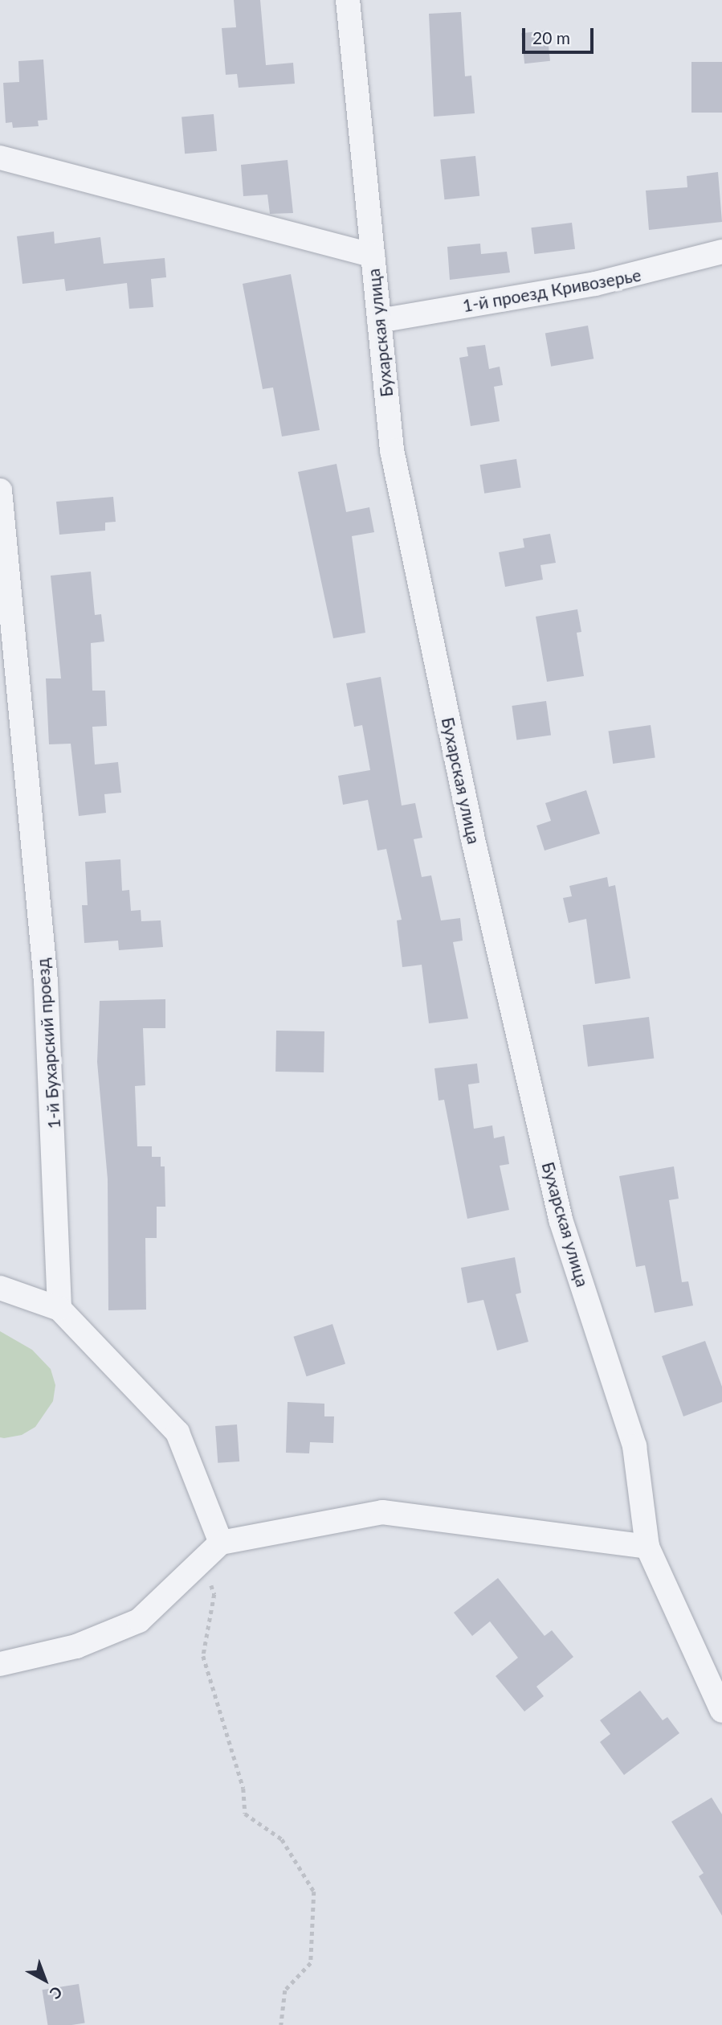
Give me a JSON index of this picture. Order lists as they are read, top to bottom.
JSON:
{
  "streets": {
    "street": ["1-й проезд Кривозерье", "Бухарская улица", "1-й Бухарский проезд"]
  },
  "crossings": [
    ["1-й проезд Кривозерье", "Бухарская улица"]
  ],
  "scale_bar": "20 m",
  "north": "bottom right"
}
